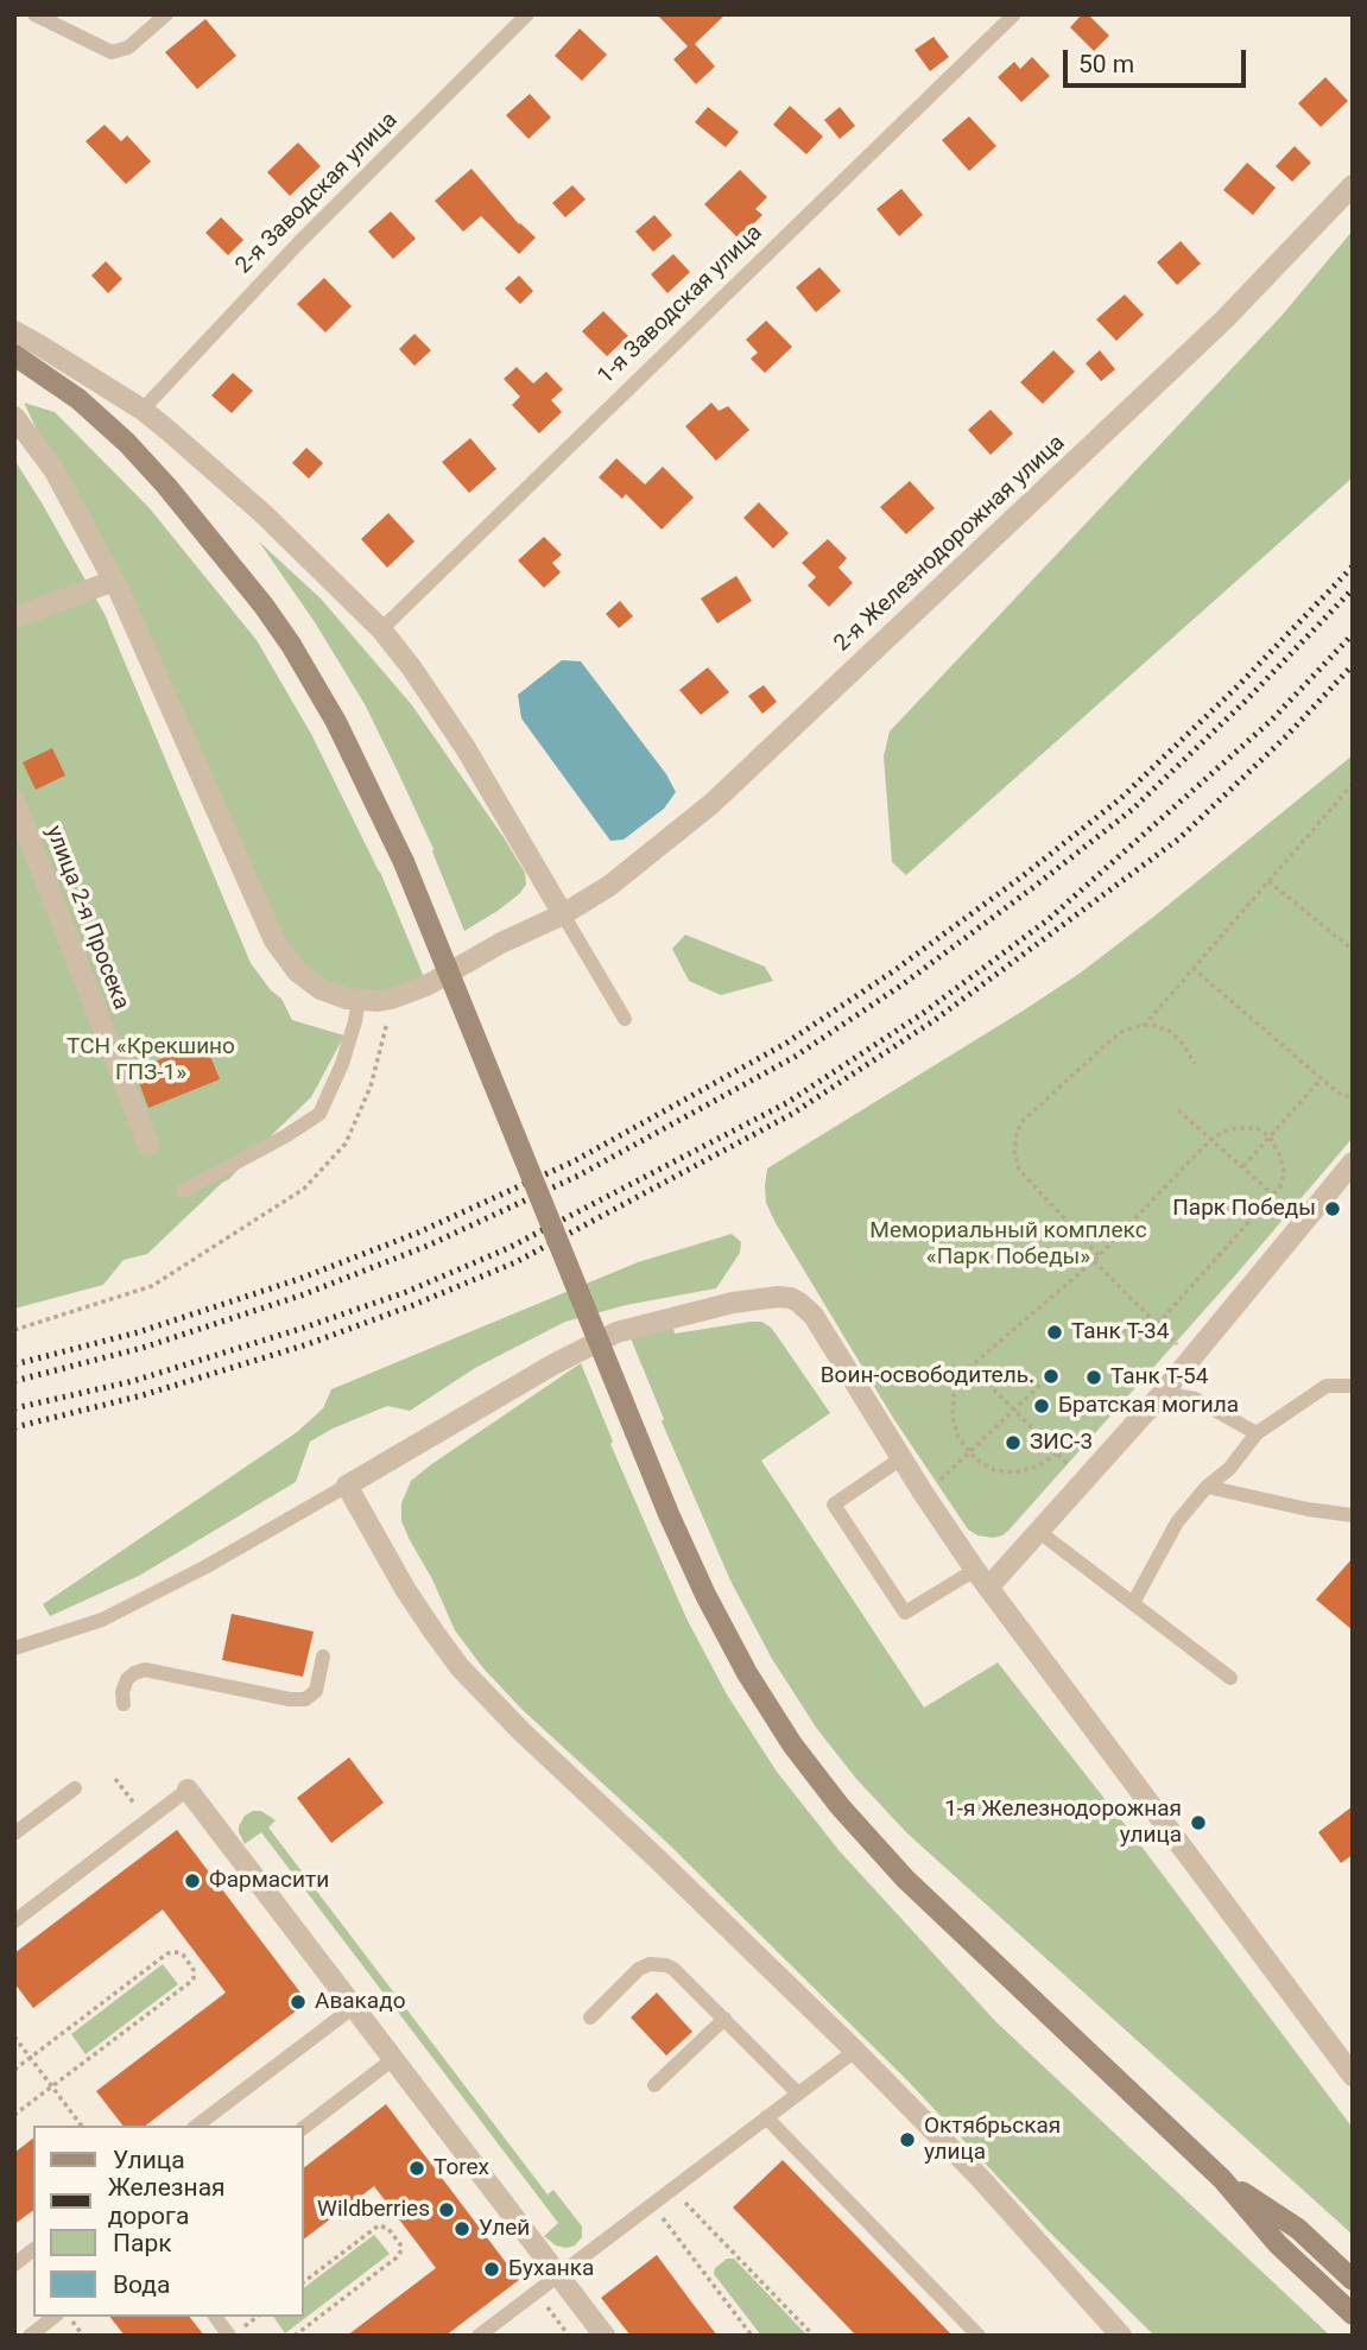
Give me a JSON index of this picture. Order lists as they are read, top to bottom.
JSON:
{
  "streets": {
    "street": ["2-я Железнодорожная улица", "улица 2-я Просека"],
    "lane": ["2-я Заводская улица", "1-я Заводская улица"]
  },
  "parks": ["ТСН «Крекшино ГПЗ-1»", "Мемориальный комплекс «Парк Победы»"],
  "places": [
    "Парк Победы",
    "Танк Т-34",
    "Воин-освободитель.",
    "Танк Т-54",
    "Братская могила",
    "ЗИС-3",
    "1-я Железнодорожная улица",
    "Фармасити",
    "Авакадо",
    "Октябрьская улица",
    "Torex",
    "Wildberries",
    "Улей",
    "Буханка"
  ],
  "legend": [
    "Улица",
    "Железная дорога",
    "Парк",
    "Вода"
  ],
  "scale_bar": "50 m"
}
